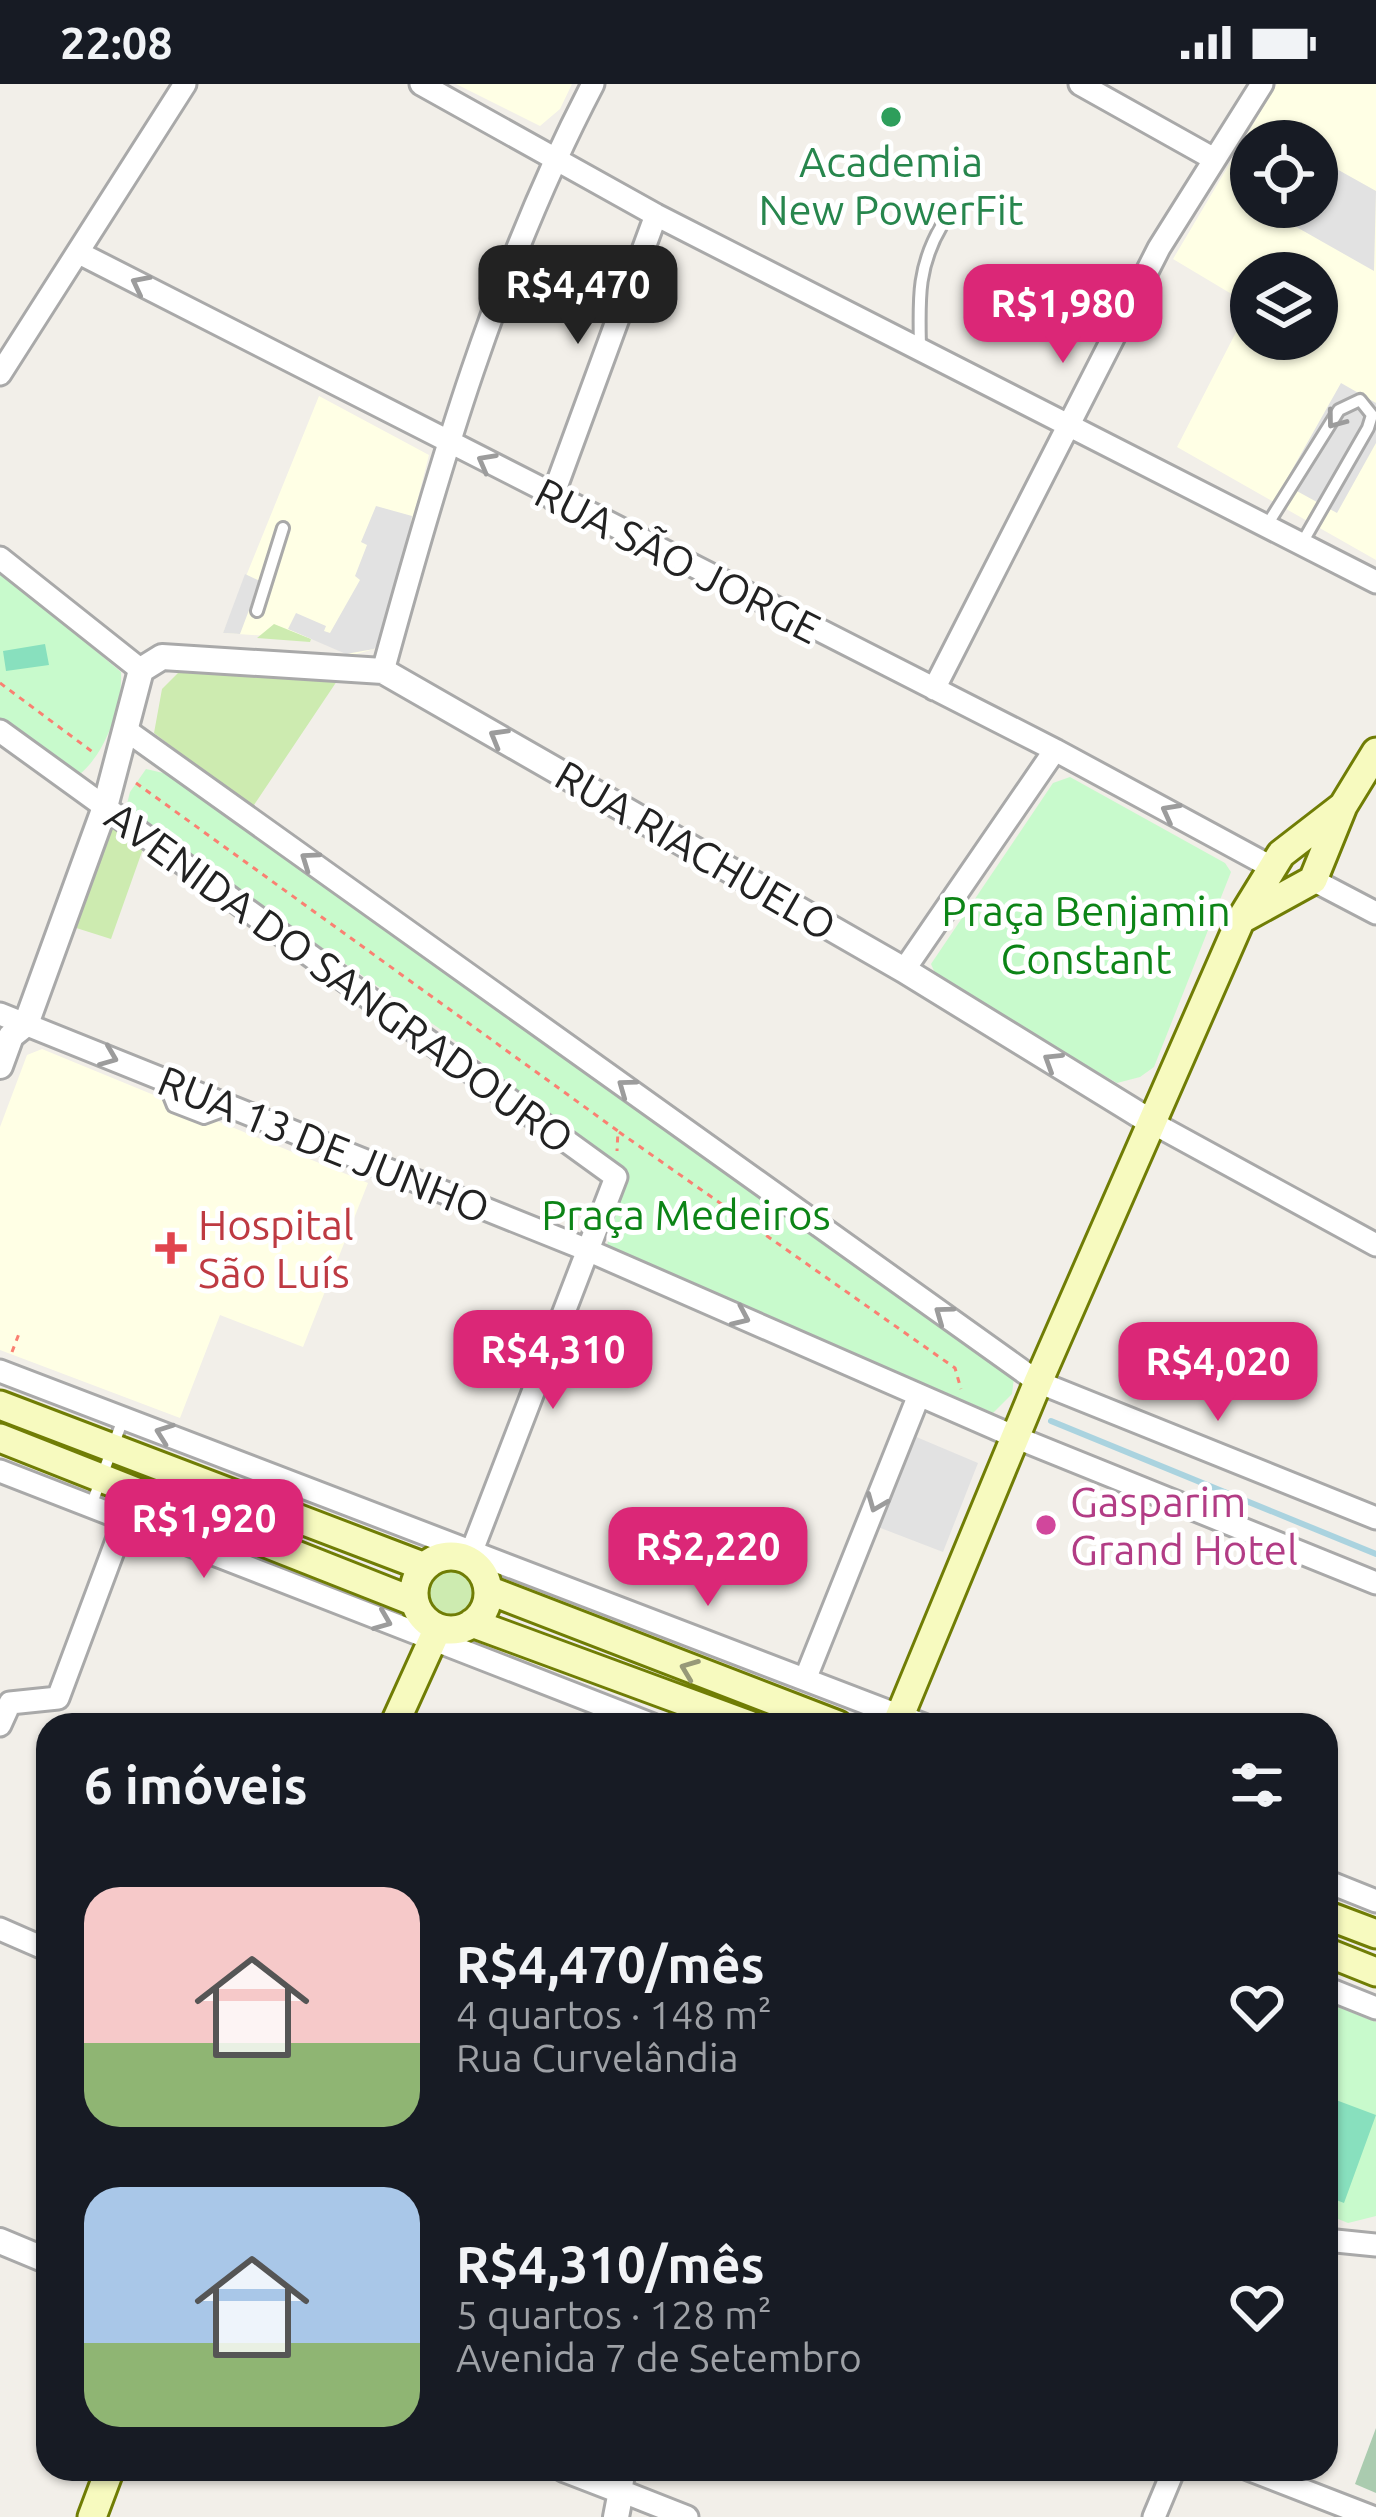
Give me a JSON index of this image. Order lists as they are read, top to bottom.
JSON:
{
  "streets": {
    "street": [
      "RUA SÃO JORGE",
      "RUA RIACHUELO",
      "AVENIDA DO SANGRADOURO",
      "RUA 13 DE JUNHO"
    ]
  },
  "crossings": [
    ["AVENIDA DO SANGRADOURO", "RUA 13 DE JUNHO"]
  ],
  "one_way": ["RUA SÃO JORGE", "RUA RIACHUELO"],
  "parks": ["Praça Benjamin Constant", "Praça Medeiros"],
  "places": {
    "other": ["Academia New PowerFit", "Gasparim Grand Hotel"],
    "health": ["Hospital São Luís"]
  },
  "page": {
    "status": "22:08",
    "price": [
      "R$4,470",
      "R$1,980",
      "R$4,310",
      "R$4,020",
      "R$1,920",
      "R$2,220"
    ],
    "heading": "6 imóveis",
    "list": [
      {
        "name": "R$4,470/mês",
        "note": "4 quartos · 148 m² · Rua Curvelândia"
      },
      {
        "name": "R$4,310/mês",
        "note": "5 quartos · 128 m² · Avenida 7 de Setembro"
      }
    ]
  }
}
